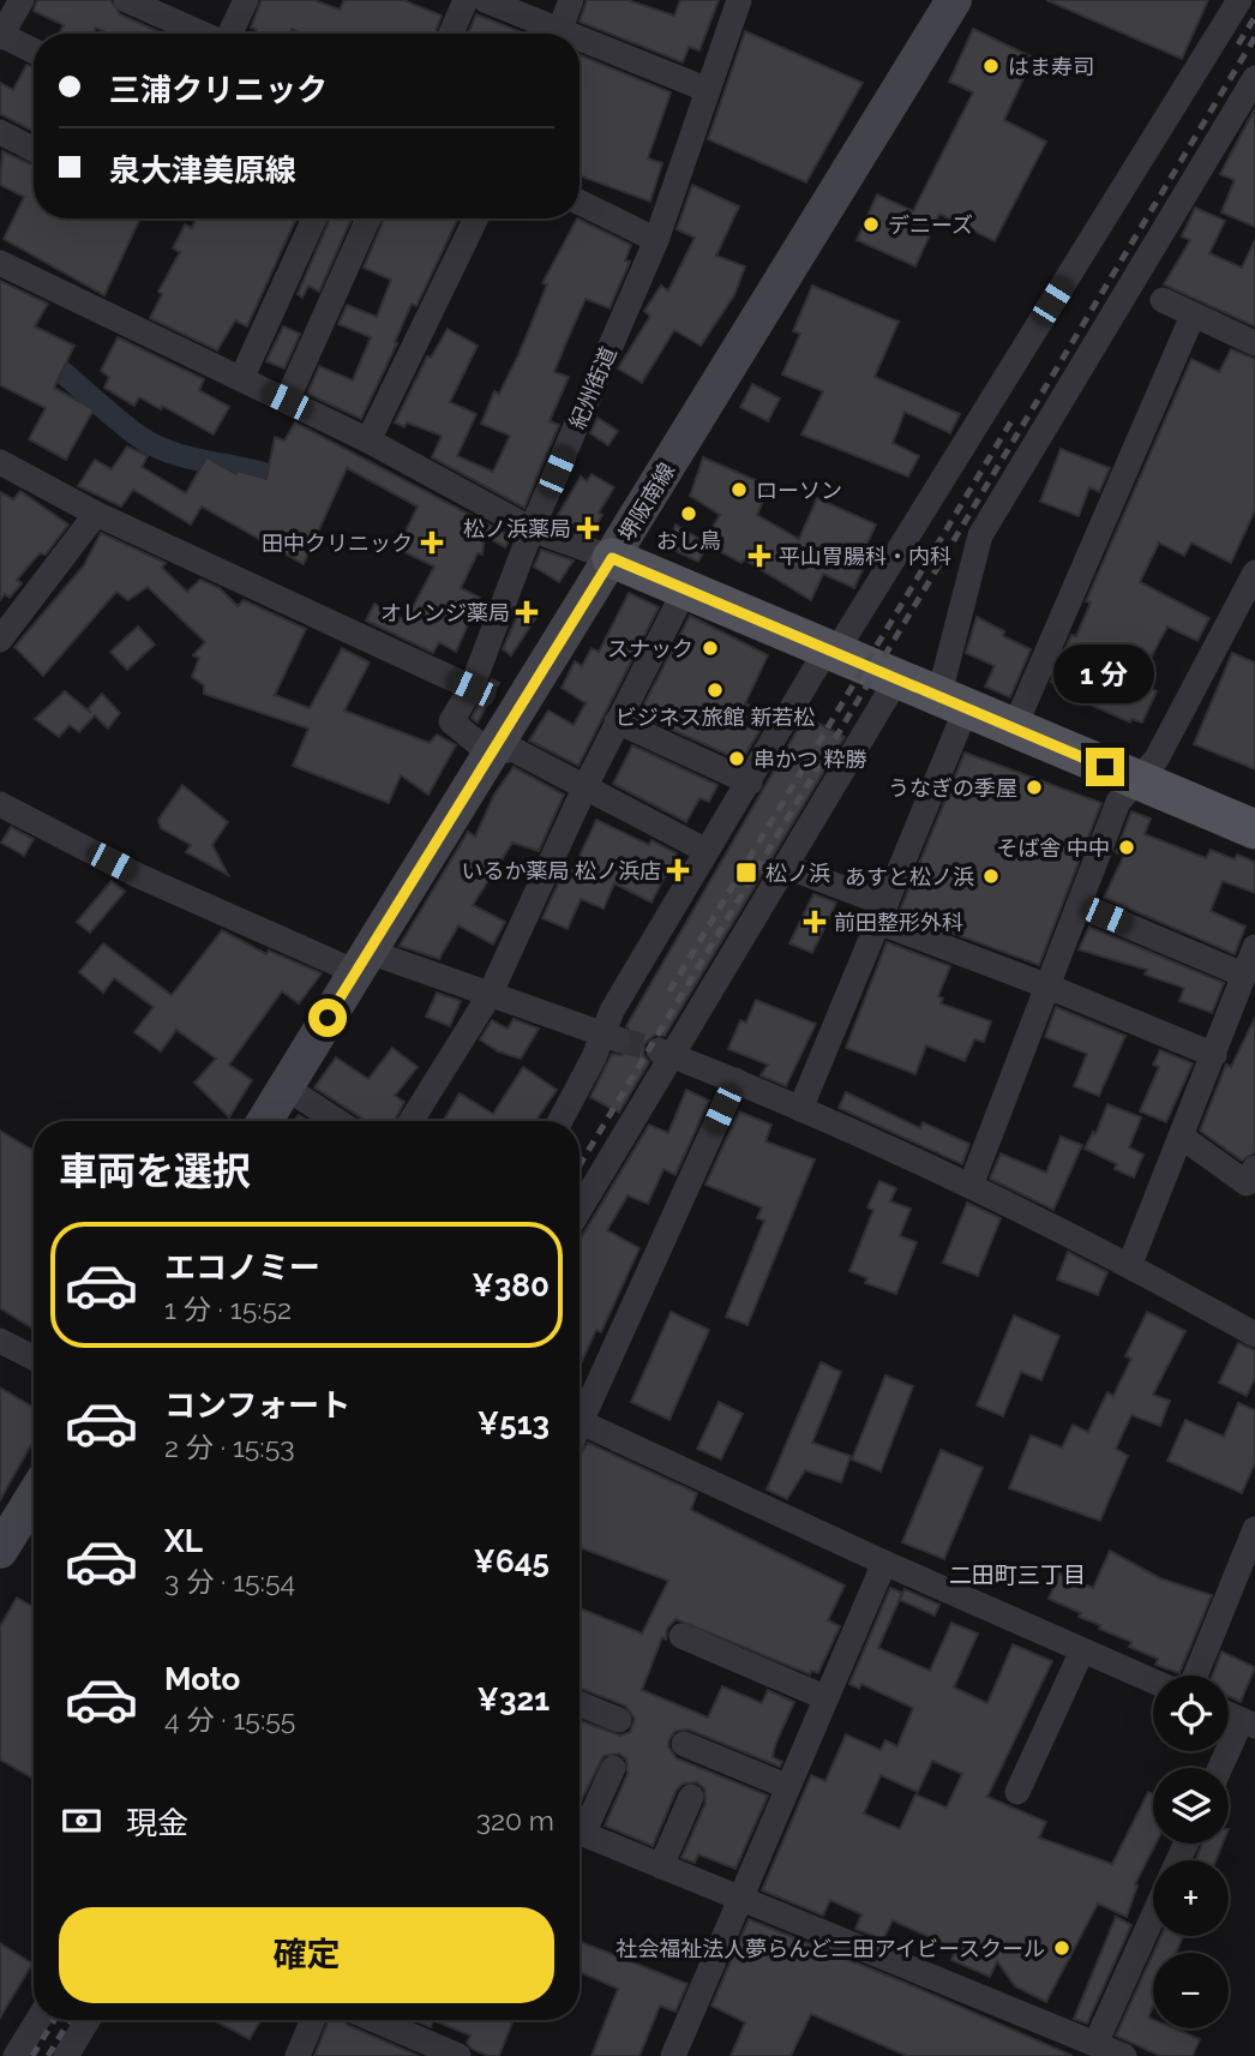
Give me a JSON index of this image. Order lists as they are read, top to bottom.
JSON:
{
  "streets": {
    "main road": ["堺阪南線"],
    "street": ["紀州街道"]
  },
  "crossings": [
    ["紀州街道", "堺阪南線"]
  ],
  "districts": ["二田町三丁目"],
  "places": {
    "other": [
      "はま寿司",
      "デニーズ",
      "ローソン",
      "おし鳥",
      "スナック",
      "ビジネス旅館 新若松",
      "串かつ 粋勝",
      "うなぎの季屋",
      "そば舎 中中",
      "あすと松ノ浜",
      "社会福祉法人夢らんど二田アイビースクール"
    ],
    "health": [
      "松ノ浜薬局",
      "田中クリニック",
      "平山胃腸科・内科",
      "オレンジ薬局",
      "いるか薬局 松ノ浜店",
      "前田整形外科"
    ],
    "transit": ["松ノ浜"]
  },
  "page": {
    "banner": ["三浦クリニック", "泉大津美原線"],
    "bubble": "1 分",
    "heading": "車両を選択",
    "list": [
      {
        "name": "エコノミー",
        "note": "1 分 · 15:52",
        "value": "¥380"
      },
      {
        "name": "コンフォート",
        "note": "2 分 · 15:53",
        "value": "¥513"
      },
      {
        "name": "XL",
        "note": "3 分 · 15:54",
        "value": "¥645"
      },
      {
        "name": "Moto",
        "note": "4 分 · 15:55",
        "value": "¥321"
      }
    ],
    "map_buttons": ["+", "−"],
    "pay": ["現金", "320 m"],
    "buttons": "確定"
  }
}
